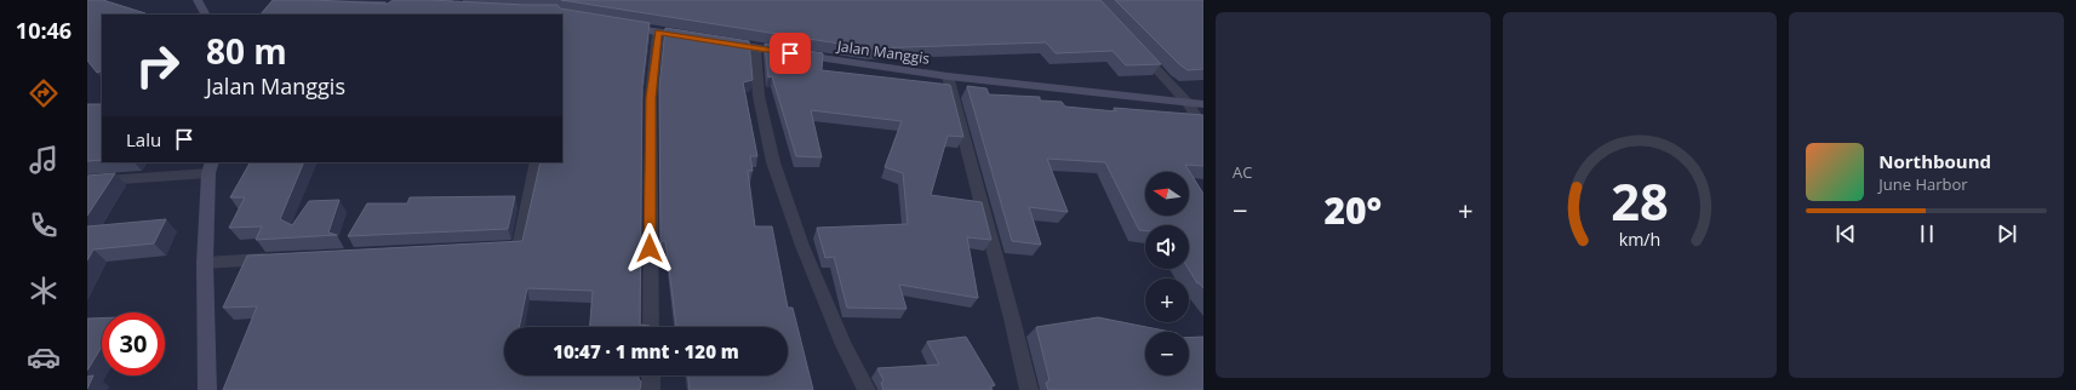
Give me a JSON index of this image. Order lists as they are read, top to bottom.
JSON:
{
  "streets": {
    "street": ["Jalan Manggis"]
  },
  "north": "left",
  "page": {
    "tabs": "10:46",
    "tile": "AC",
    "turn": ["80 m", "Jalan Manggis"],
    "then": "Lalu",
    "song": ["Northbound", "June Harbor"],
    "map_buttons": ["+", "−"],
    "heat": ["−", "20°", "+"],
    "limit": "30",
    "trip": "10:47 · 1 mnt · 120 m",
    "gauge": ["28", "km/h"]
  }
}
